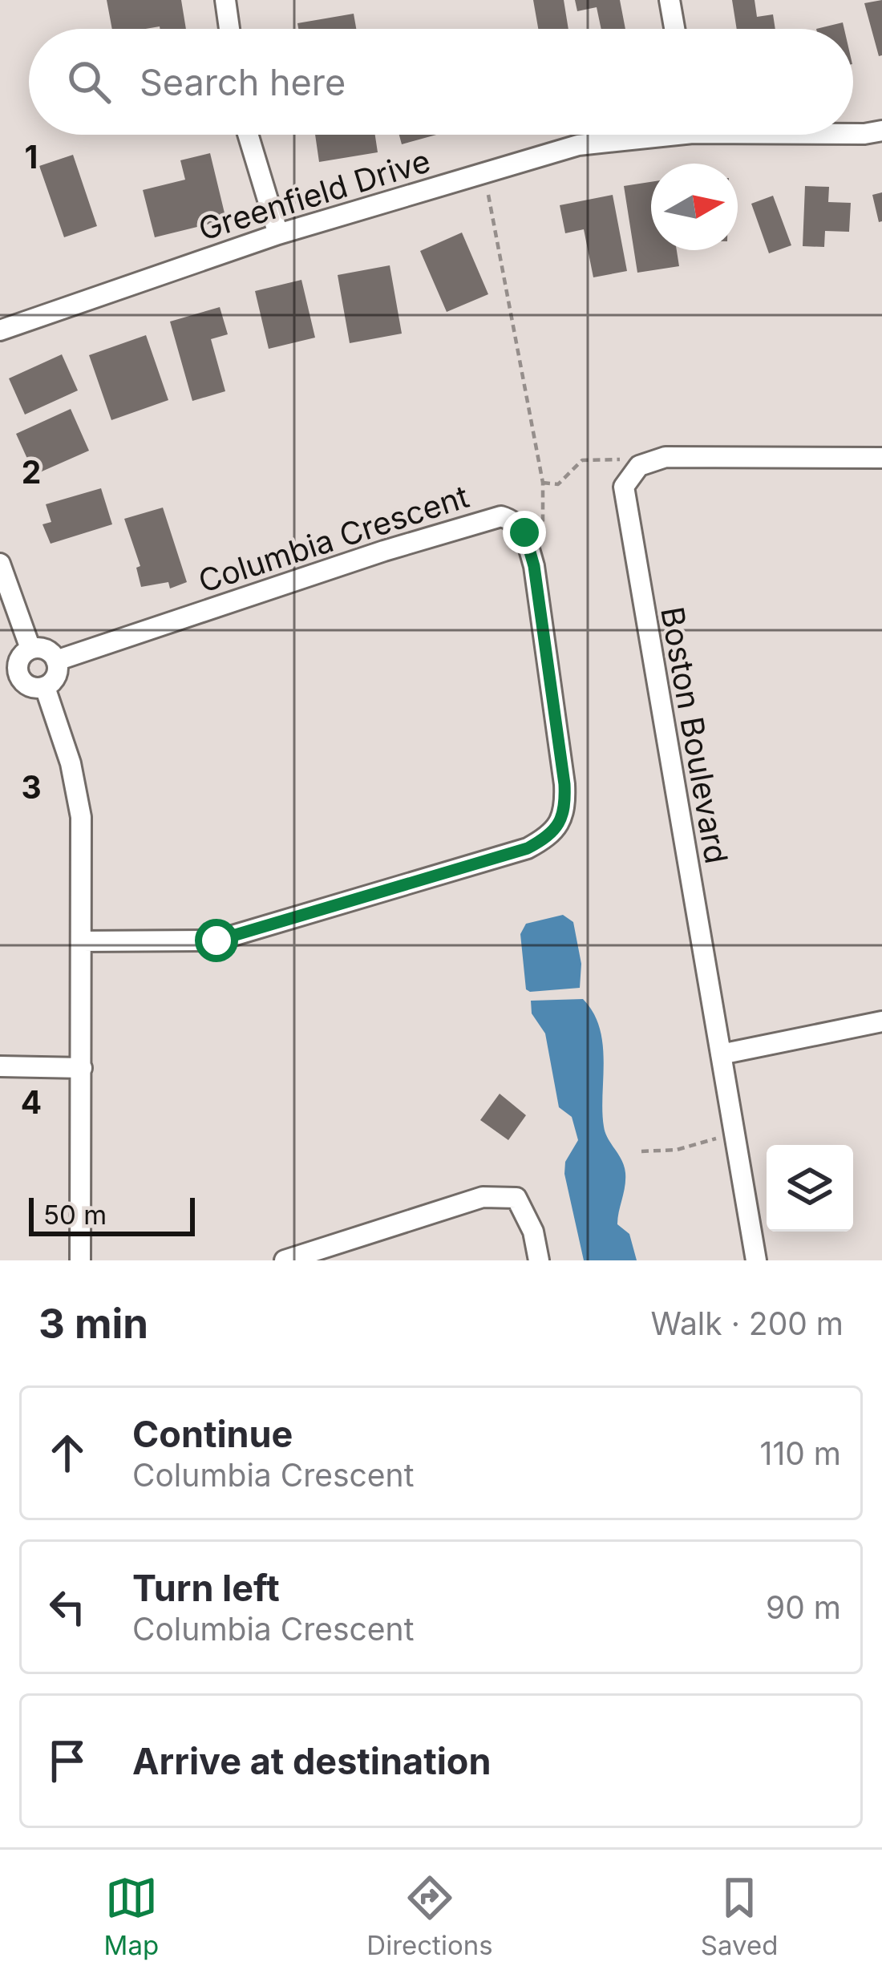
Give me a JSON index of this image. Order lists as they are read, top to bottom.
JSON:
{
  "streets": {
    "street": ["Greenfield Drive", "Columbia Crescent", "Boston Boulevard"]
  },
  "scale_bar": "50 m",
  "north": "right",
  "page": {
    "search": "Search here",
    "scale": "50 m",
    "heading": ["3 min", "Walk · 200 m"],
    "list": [
      ["Continue", "Columbia Crescent", "110 m"],
      ["Turn left", "Columbia Crescent", "90 m"],
      "Arrive at destination"
    ],
    "nav": ["Map", "Directions", "Saved"]
  },
  "grid": {
    "rows": [
      "1",
      "2",
      "3",
      "4"
    ]
  }
}
